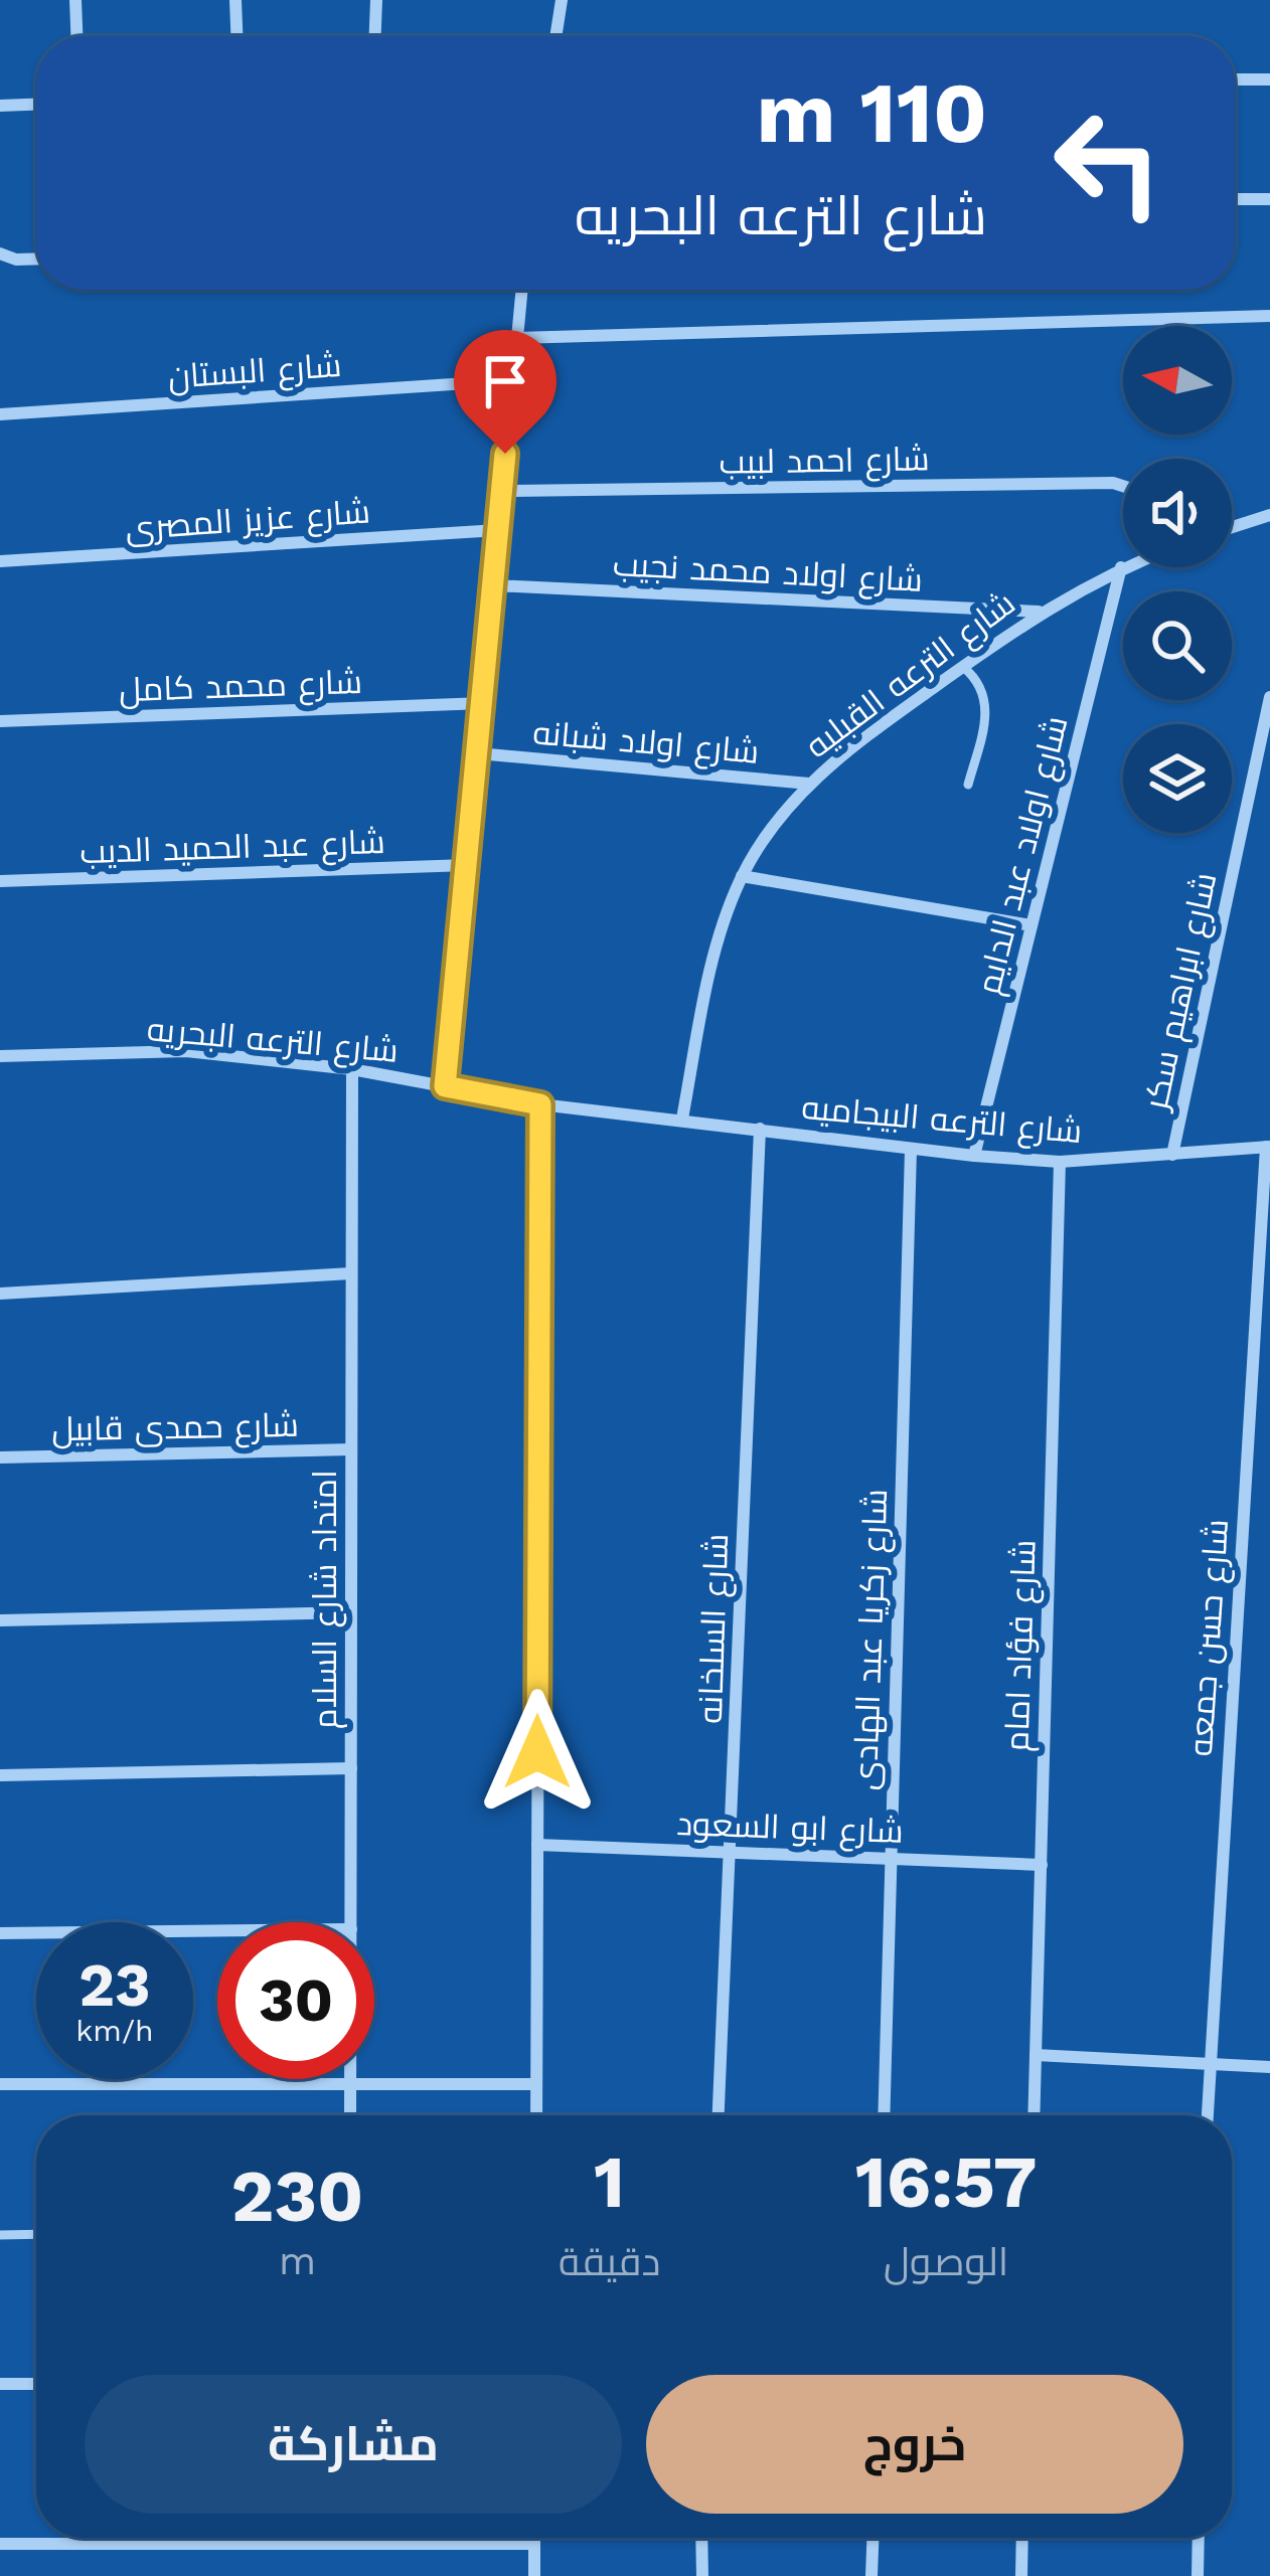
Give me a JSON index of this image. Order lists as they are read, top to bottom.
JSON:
{
  "streets": {
    "street": [
      "شارع البستان",
      "شارع احمد لبيب",
      "شارع عزيز المصرى",
      "شارع اولاد محمد نجيب",
      "شارع الترعه القبليه",
      "شارع محمد كامل",
      "شارع اولاد شبانه",
      "شارع عبد الحميد الديب",
      "شارع اولاد عبد الدايم",
      "شارع ابراهيم سكر",
      "شارع الترعه البحريه",
      "شارع الترعه البيجاميه",
      "شارع حمدى قابيل",
      "امتداد شارع السلام",
      "شارع السلخانه",
      "شارع حسن جمعه",
      "شارع زكريا عبد الهادى",
      "شارع فؤاد امام",
      "شارع ابو السعود"
    ]
  },
  "crossings": [
    ["شارع اولاد محمد نجيب", "شارع الترعه القبليه"],
    ["شارع الترعه القبليه", "شارع اولاد شبانه"],
    ["شارع الترعه القبليه", "شارع اولاد عبد الدايم"],
    ["شارع الترعه القبليه", "شارع الترعه البحريه"],
    ["شارع الترعه القبليه", "شارع الترعه البيجاميه"],
    ["شارع اولاد عبد الدايم", "شارع الترعه البيجاميه"],
    ["شارع ابراهيم سكر", "شارع الترعه البيجاميه"],
    ["شارع الترعه البحريه", "شارع الترعه البيجاميه"],
    ["شارع الترعه البحريه", "امتداد شارع السلام"],
    ["شارع الترعه البيجاميه", "شارع السلخانه"],
    ["شارع الترعه البيجاميه", "شارع حسن جمعه"],
    ["شارع الترعه البيجاميه", "شارع زكريا عبد الهادى"],
    ["شارع الترعه البيجاميه", "شارع فؤاد امام"],
    ["شارع حمدى قابيل", "امتداد شارع السلام"],
    ["شارع السلخانه", "شارع ابو السعود"],
    ["شارع زكريا عبد الهادى", "شارع ابو السعود"],
    ["شارع فؤاد امام", "شارع ابو السعود"]
  ],
  "north": "left",
  "page": {
    "turn": ["110 m", "شارع الترعه البحريه"],
    "speed": "23 km/h",
    "limit": "30",
    "eta": [
      "16:57",
      "الوصول",
      "1",
      "دقيقة",
      "230",
      "m"
    ],
    "buttons": ["خروج", "مشاركة"]
  }
}
